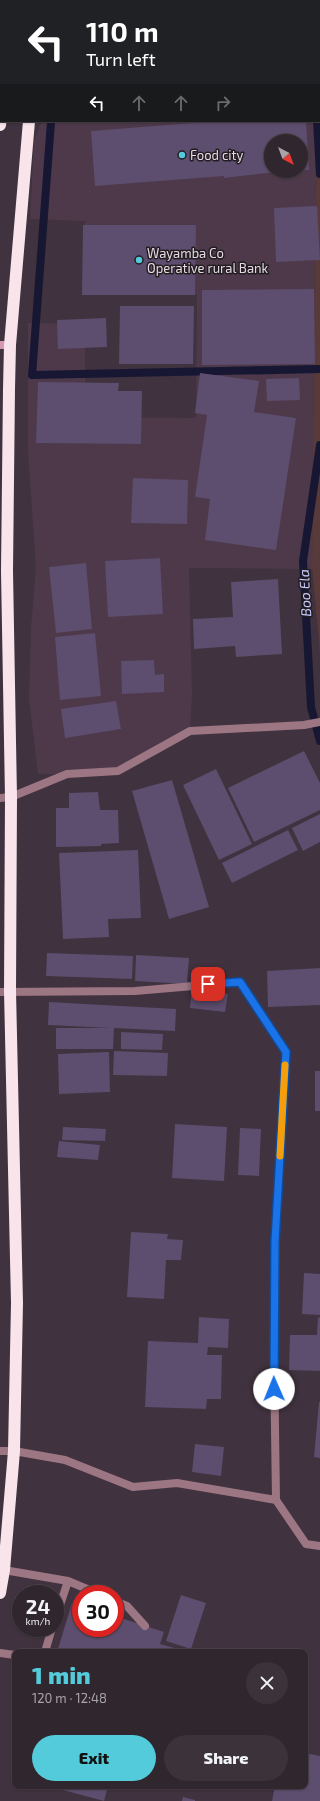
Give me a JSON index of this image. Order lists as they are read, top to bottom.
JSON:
{
  "water": ["Boo Ela"],
  "places": ["Food city", "Wayamba Co Operative rural Bank"],
  "north": "bottom right",
  "page": {
    "turn": ["110 m", "Turn left"],
    "speed": "24 km/h",
    "limit": "30",
    "heading": ["1 min", "120 m · 12:48"],
    "buttons": ["Exit", "Share"]
  }
}
